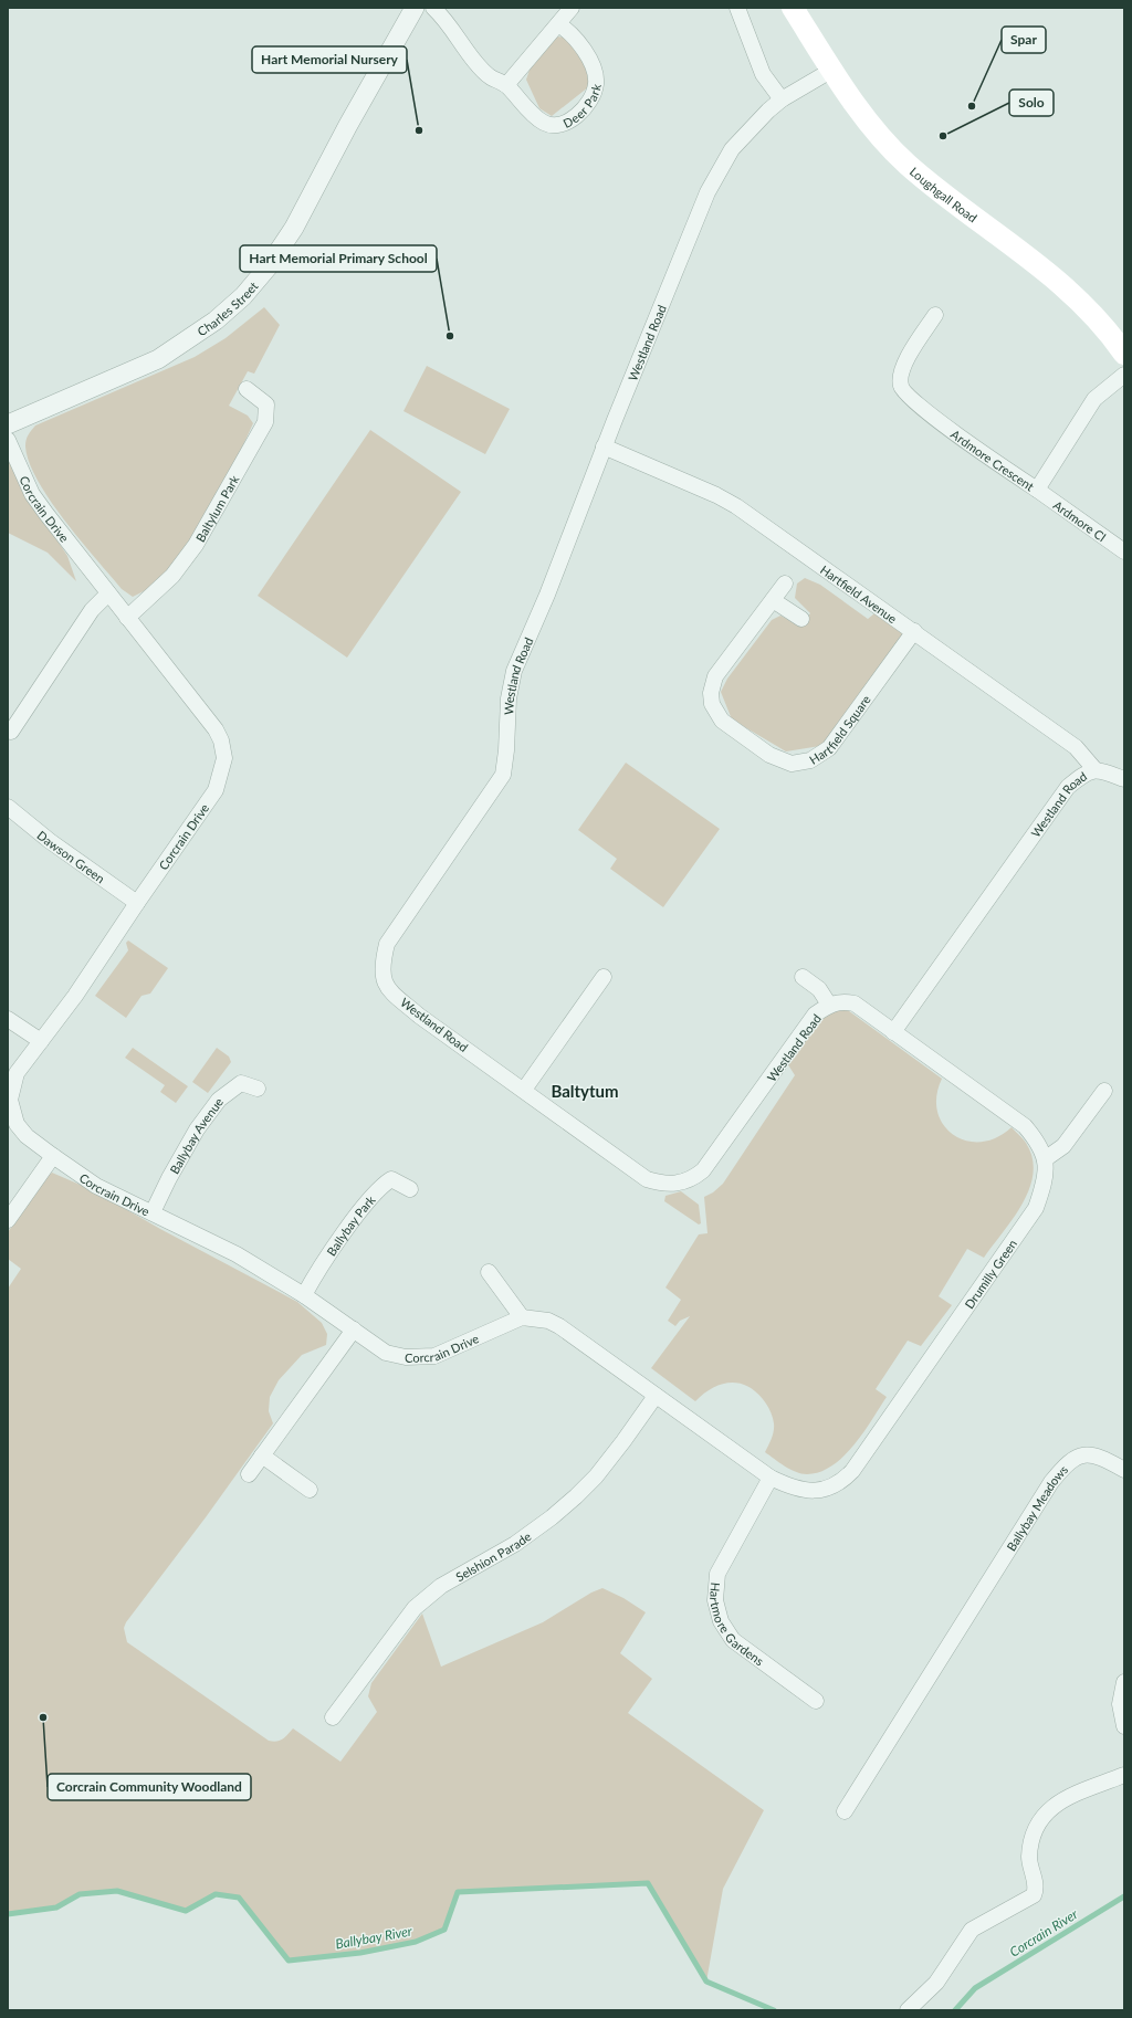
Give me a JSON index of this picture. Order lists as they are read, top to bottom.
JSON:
{
  "streets": {
    "main road": ["Loughgall Road"],
    "street": [
      "Deer Park",
      "Charles Street",
      "Westland Road",
      "Ardmore Crescent",
      "Corcrain Drive",
      "Baltylum Park",
      "Ardmore Cl",
      "Hartfield Avenue",
      "Hartfield Square",
      "Dawson Green",
      "Ballybay Avenue",
      "Ballybay Park",
      "Drumilly Green",
      "Ballybay Meadows",
      "Selshion Parade",
      "Hartmore Gardens"
    ]
  },
  "crossings": [
    ["Loughgall Road", "Westland Road"],
    ["Westland Road", "Hartfield Avenue"],
    ["Westland Road", "Drumilly Green"],
    ["Ardmore Crescent", "Ardmore Cl"],
    ["Corcrain Drive", "Baltylum Park"],
    ["Corcrain Drive", "Dawson Green"],
    ["Corcrain Drive", "Ballybay Avenue"],
    ["Corcrain Drive", "Ballybay Park"],
    ["Hartfield Avenue", "Hartfield Square"],
    ["Drumilly Green", "Hartmore Gardens"]
  ],
  "districts": ["Baltytum"],
  "water": ["Corcrain River", "Ballybay River"],
  "places": [
    "Spar",
    "Hart Memorial Nursery",
    "Solo",
    "Hart Memorial Primary School",
    "Corcrain Community Woodland"
  ]
}
